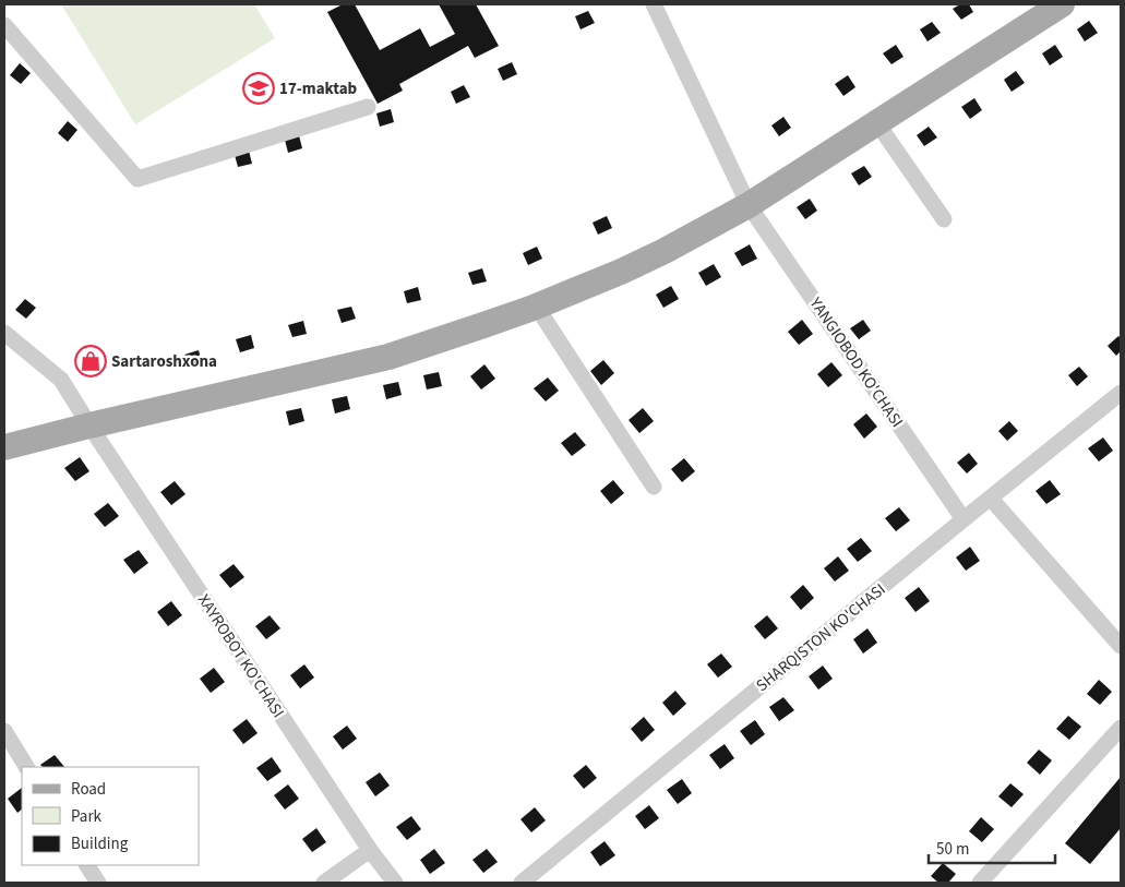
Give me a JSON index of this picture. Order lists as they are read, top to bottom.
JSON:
{
  "streets": {
    "street": ["YANGIOBOD KO'CHASI", "SHARQISTON KO'CHASI", "XAYROBOT KO'CHASI"]
  },
  "crossings": [
    ["YANGIOBOD KO'CHASI", "SHARQISTON KO'CHASI"]
  ],
  "places": {
    "school or university": ["17-maktab"],
    "shop": ["Sartaroshxona"]
  },
  "legend": ["Road", "Park", "Building"],
  "scale_bar": "50 m"
}
